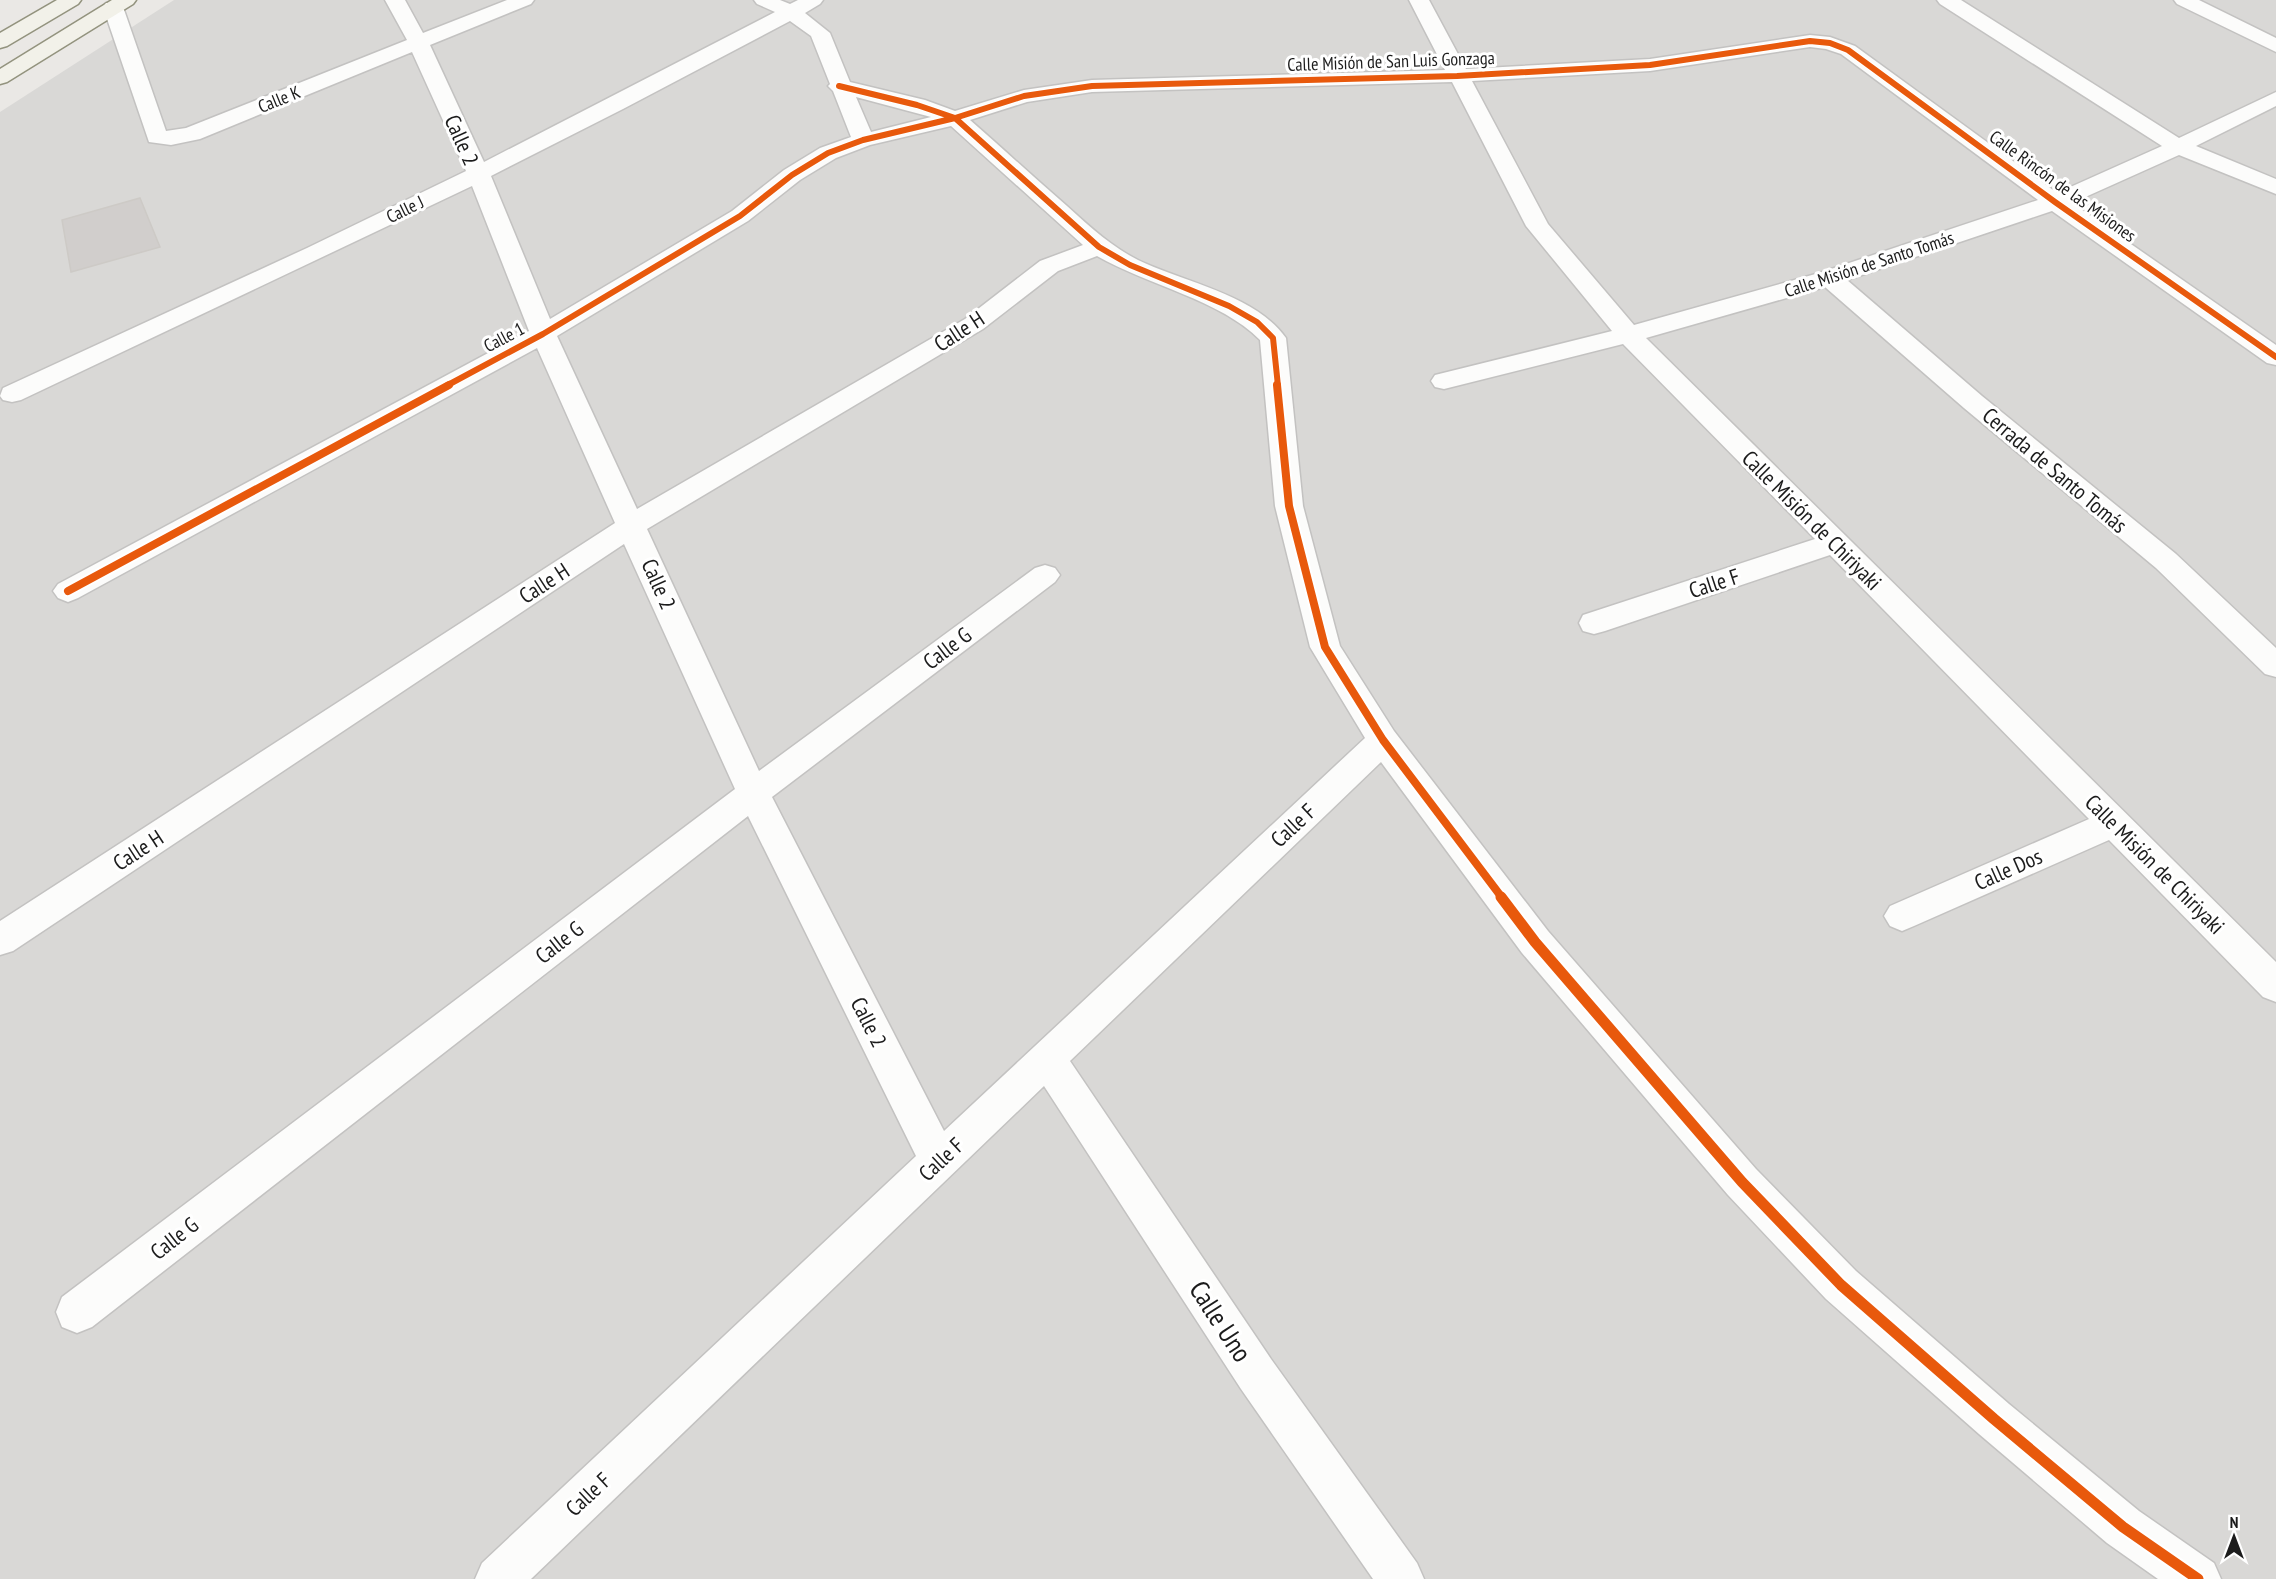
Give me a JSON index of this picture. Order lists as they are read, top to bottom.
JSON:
{
  "streets": {
    "street": [
      "Calle Misión de San Luis Gonzaga",
      "Calle K",
      "Calle 2",
      "Calle Rincón de las Misiones",
      "Calle J",
      "Calle Misión de Santo Tomás",
      "Calle H",
      "Calle 1",
      "Cerrada de Santo Tomás",
      "Calle Misión de Chiriyaki",
      "Calle F",
      "Calle G",
      "Calle Dos",
      "Calle Uno"
    ]
  },
  "crossings": [
    ["Calle Misión de San Luis Gonzaga", "Calle Rincón de las Misiones"],
    ["Calle Misión de San Luis Gonzaga", "Calle 1"],
    ["Calle Misión de San Luis Gonzaga", "Calle Misión de Chiriyaki"],
    ["Calle K", "Calle 2"],
    ["Calle 2", "Calle J"],
    ["Calle 2", "Calle H"],
    ["Calle 2", "Calle 1"],
    ["Calle 2", "Calle F"],
    ["Calle 2", "Calle G"],
    ["Calle Rincón de las Misiones", "Calle Misión de Santo Tomás"],
    ["Calle Misión de Santo Tomás", "Cerrada de Santo Tomás"],
    ["Calle Misión de Santo Tomás", "Calle Misión de Chiriyaki"],
    ["Calle Misión de Chiriyaki", "Calle F"],
    ["Calle Misión de Chiriyaki", "Calle Dos"],
    ["Calle F", "Calle Uno"]
  ],
  "north": "top"
}
